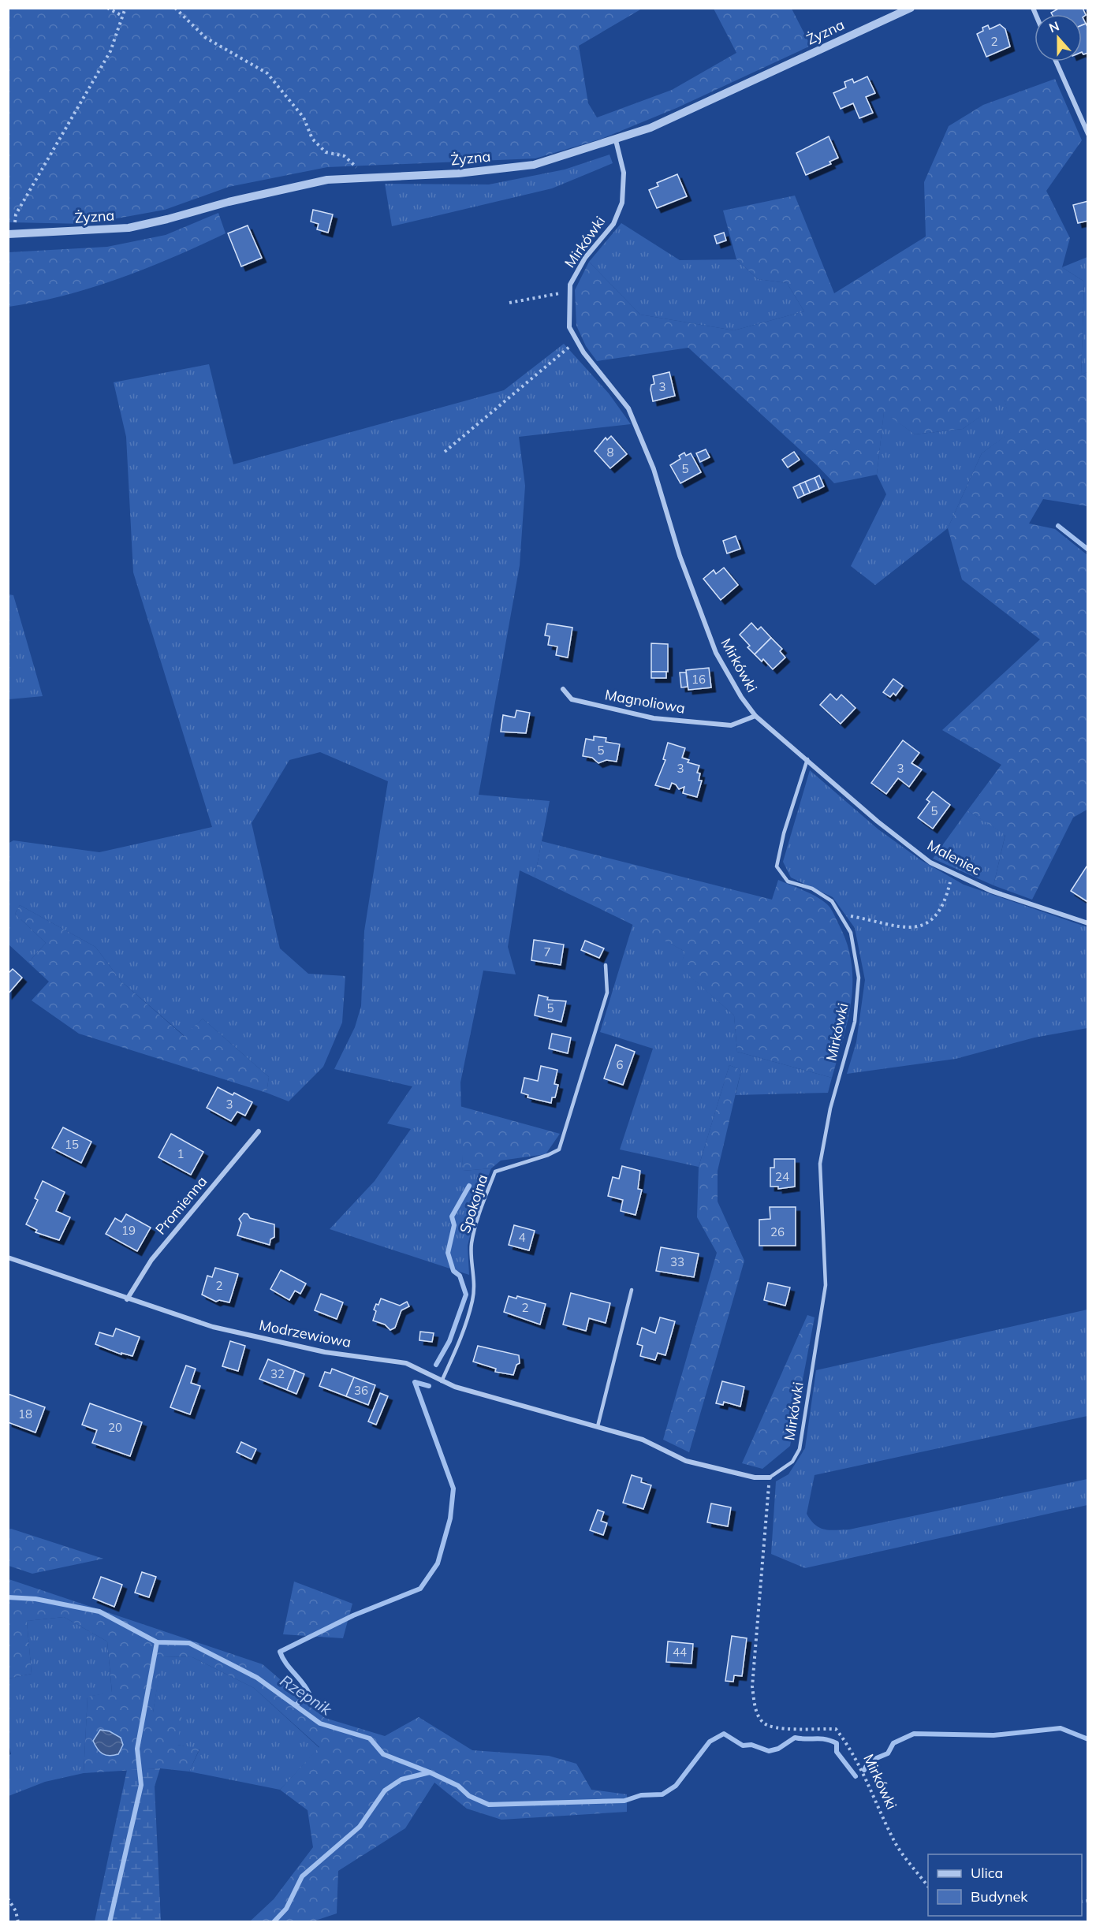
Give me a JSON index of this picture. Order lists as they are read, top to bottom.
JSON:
{
  "streets": {
    "street": [
      "Żyzna",
      "Mirkówki",
      "Magnoliowa",
      "Maleniec",
      "Promienna",
      "Modrzewiowa"
    ],
    "lane": ["Spokojna"]
  },
  "crossings": [
    ["Żyzna", "Mirkówki"],
    ["Mirkówki", "Magnoliowa"],
    ["Mirkówki", "Maleniec"],
    ["Mirkówki", "Modrzewiowa"],
    ["Spokojna", "Modrzewiowa"],
    ["Promienna", "Modrzewiowa"]
  ],
  "water": ["Rzepnik"],
  "house_numbers": [
    "2",
    "3",
    "8",
    "5",
    "16",
    "5",
    "3",
    "3",
    "5",
    "7",
    "5",
    "6",
    "3",
    "15",
    "1",
    "24",
    "19",
    "26",
    "4",
    "33",
    "2",
    "2",
    "32",
    "36",
    "18",
    "20",
    "44"
  ],
  "legend": ["Ulica", "Budynek"],
  "north": "top"
}
